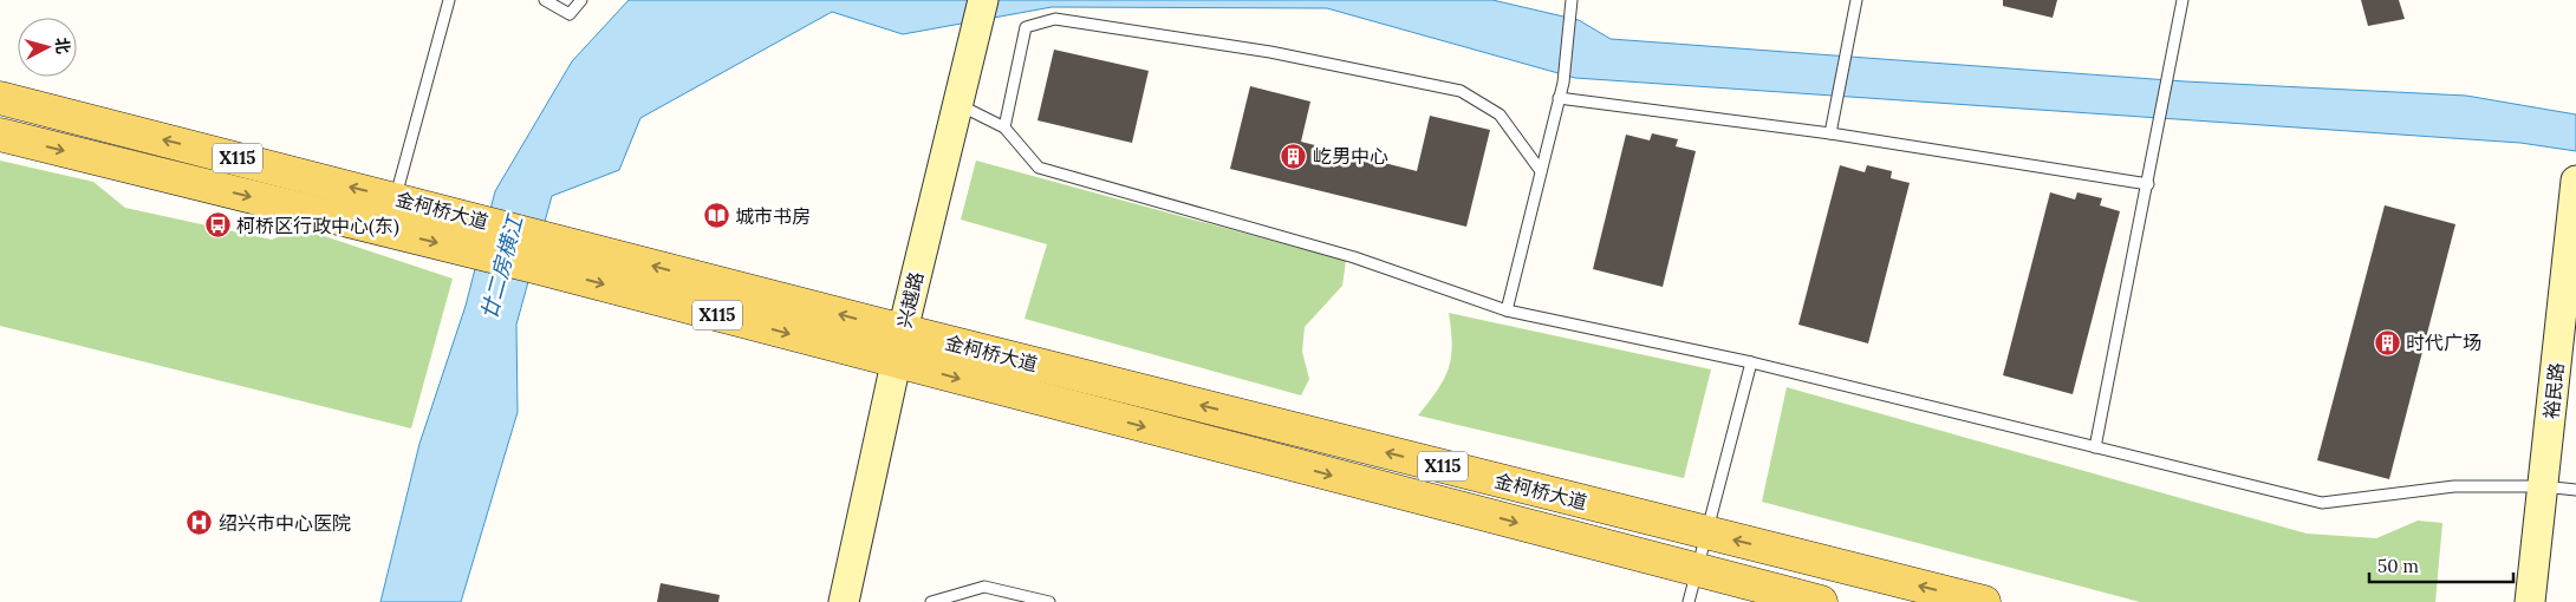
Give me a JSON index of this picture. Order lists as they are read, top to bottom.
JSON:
{
  "streets": {
    "main road": ["X115", "金柯桥大道"],
    "street": ["兴越路", "裕民路"]
  },
  "crossings": [
    ["金柯桥大道", "兴越路"]
  ],
  "water": ["廿二房横江"],
  "places": {
    "building": ["屹男中心", "时代广场"],
    "library": ["城市书房"],
    "bus stop": ["柯桥区行政中心(东)"],
    "hospital": ["绍兴市中心医院"]
  },
  "scale_bar": "50 m",
  "north": "right"
}
